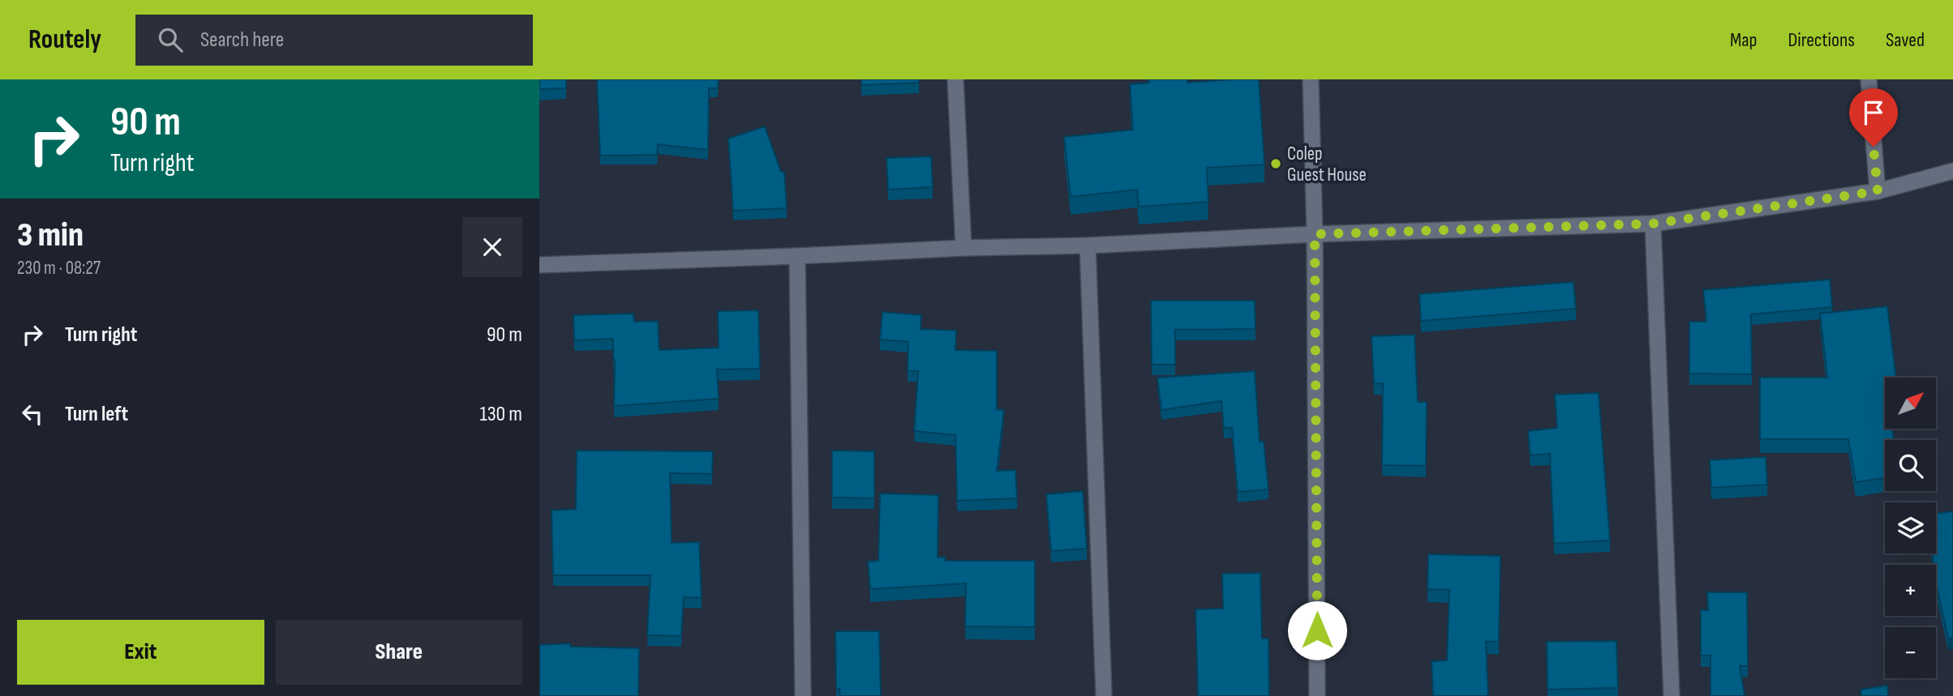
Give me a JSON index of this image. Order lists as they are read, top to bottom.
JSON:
{
  "places": ["Colep Guest House"],
  "north": "top right",
  "page": {
    "header": "Routely",
    "search": "Search here",
    "nav": ["Map", "Directions", "Saved"],
    "turn": ["90 m", "Turn right"],
    "heading": ["3 min", "230 m · 08:27"],
    "list": [
      {
        "name": "Turn right",
        "value": "90 m"
      },
      {
        "name": "Turn left",
        "value": "130 m"
      }
    ],
    "map_buttons": ["+", "−"],
    "buttons": ["Exit", "Share"]
  }
}
